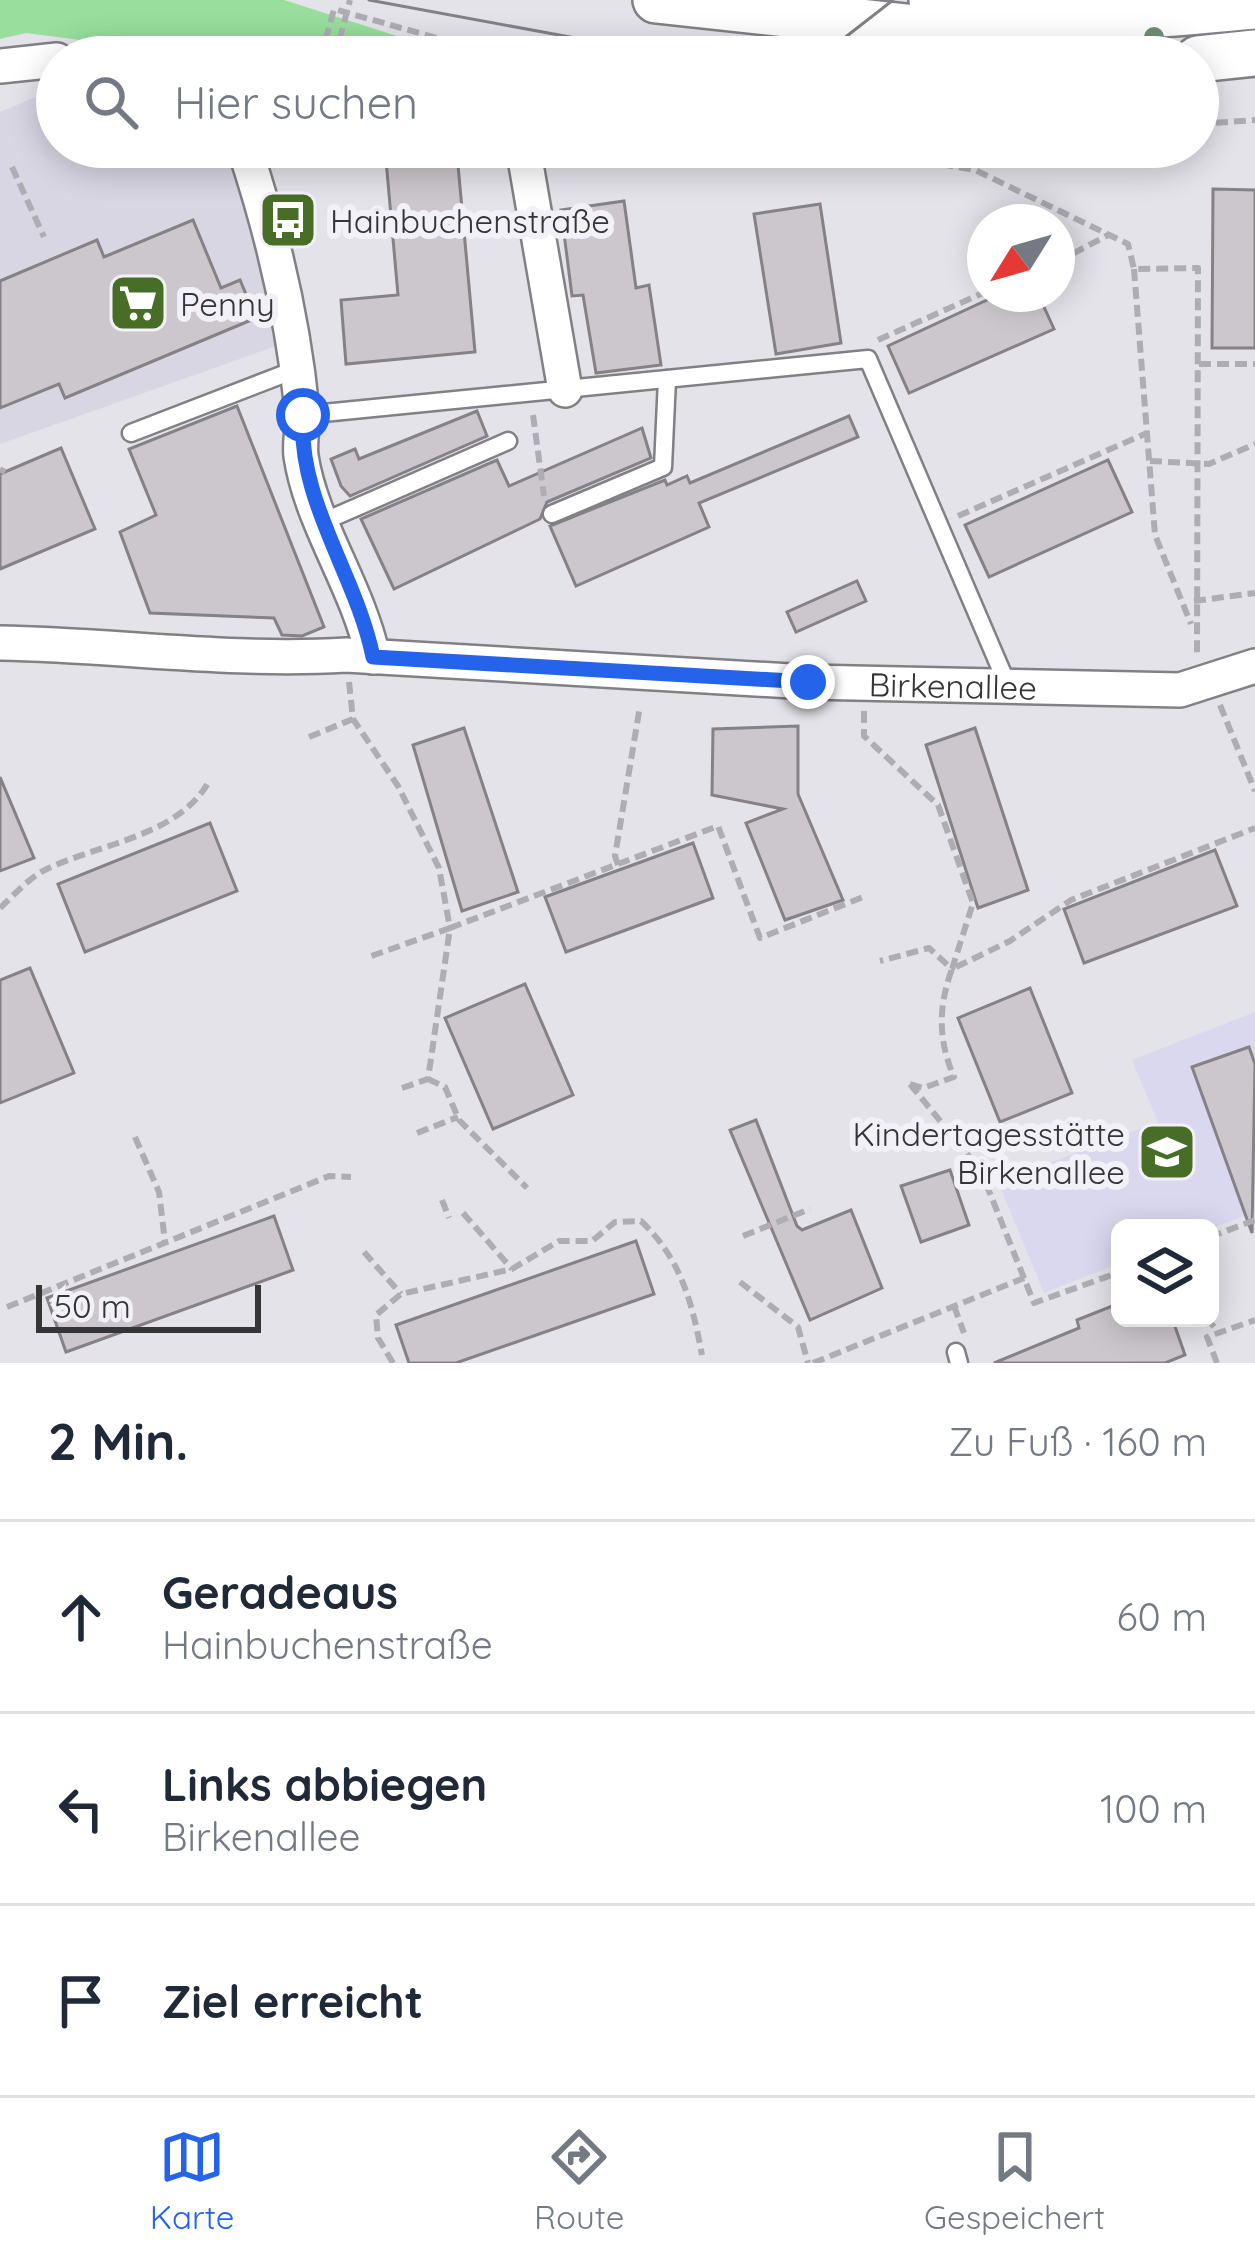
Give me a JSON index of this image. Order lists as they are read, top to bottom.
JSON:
{
  "streets": {
    "street": ["Birkenallee"]
  },
  "places": {
    "bus stop": ["Hainbuchenstraße"],
    "supermarket": ["Penny"],
    "school or university": ["Kindertagesstätte Birkenallee"]
  },
  "scale_bar": "50 m",
  "north": "bottom left",
  "page": {
    "search": "Hier suchen",
    "scale": "50 m",
    "heading": ["2 Min.", "Zu Fuß · 160 m"],
    "list": [
      ["Geradeaus", "Hainbuchenstraße", "60 m"],
      ["Links abbiegen", "Birkenallee", "100 m"],
      "Ziel erreicht"
    ],
    "nav": ["Karte", "Route", "Gespeichert"]
  }
}
